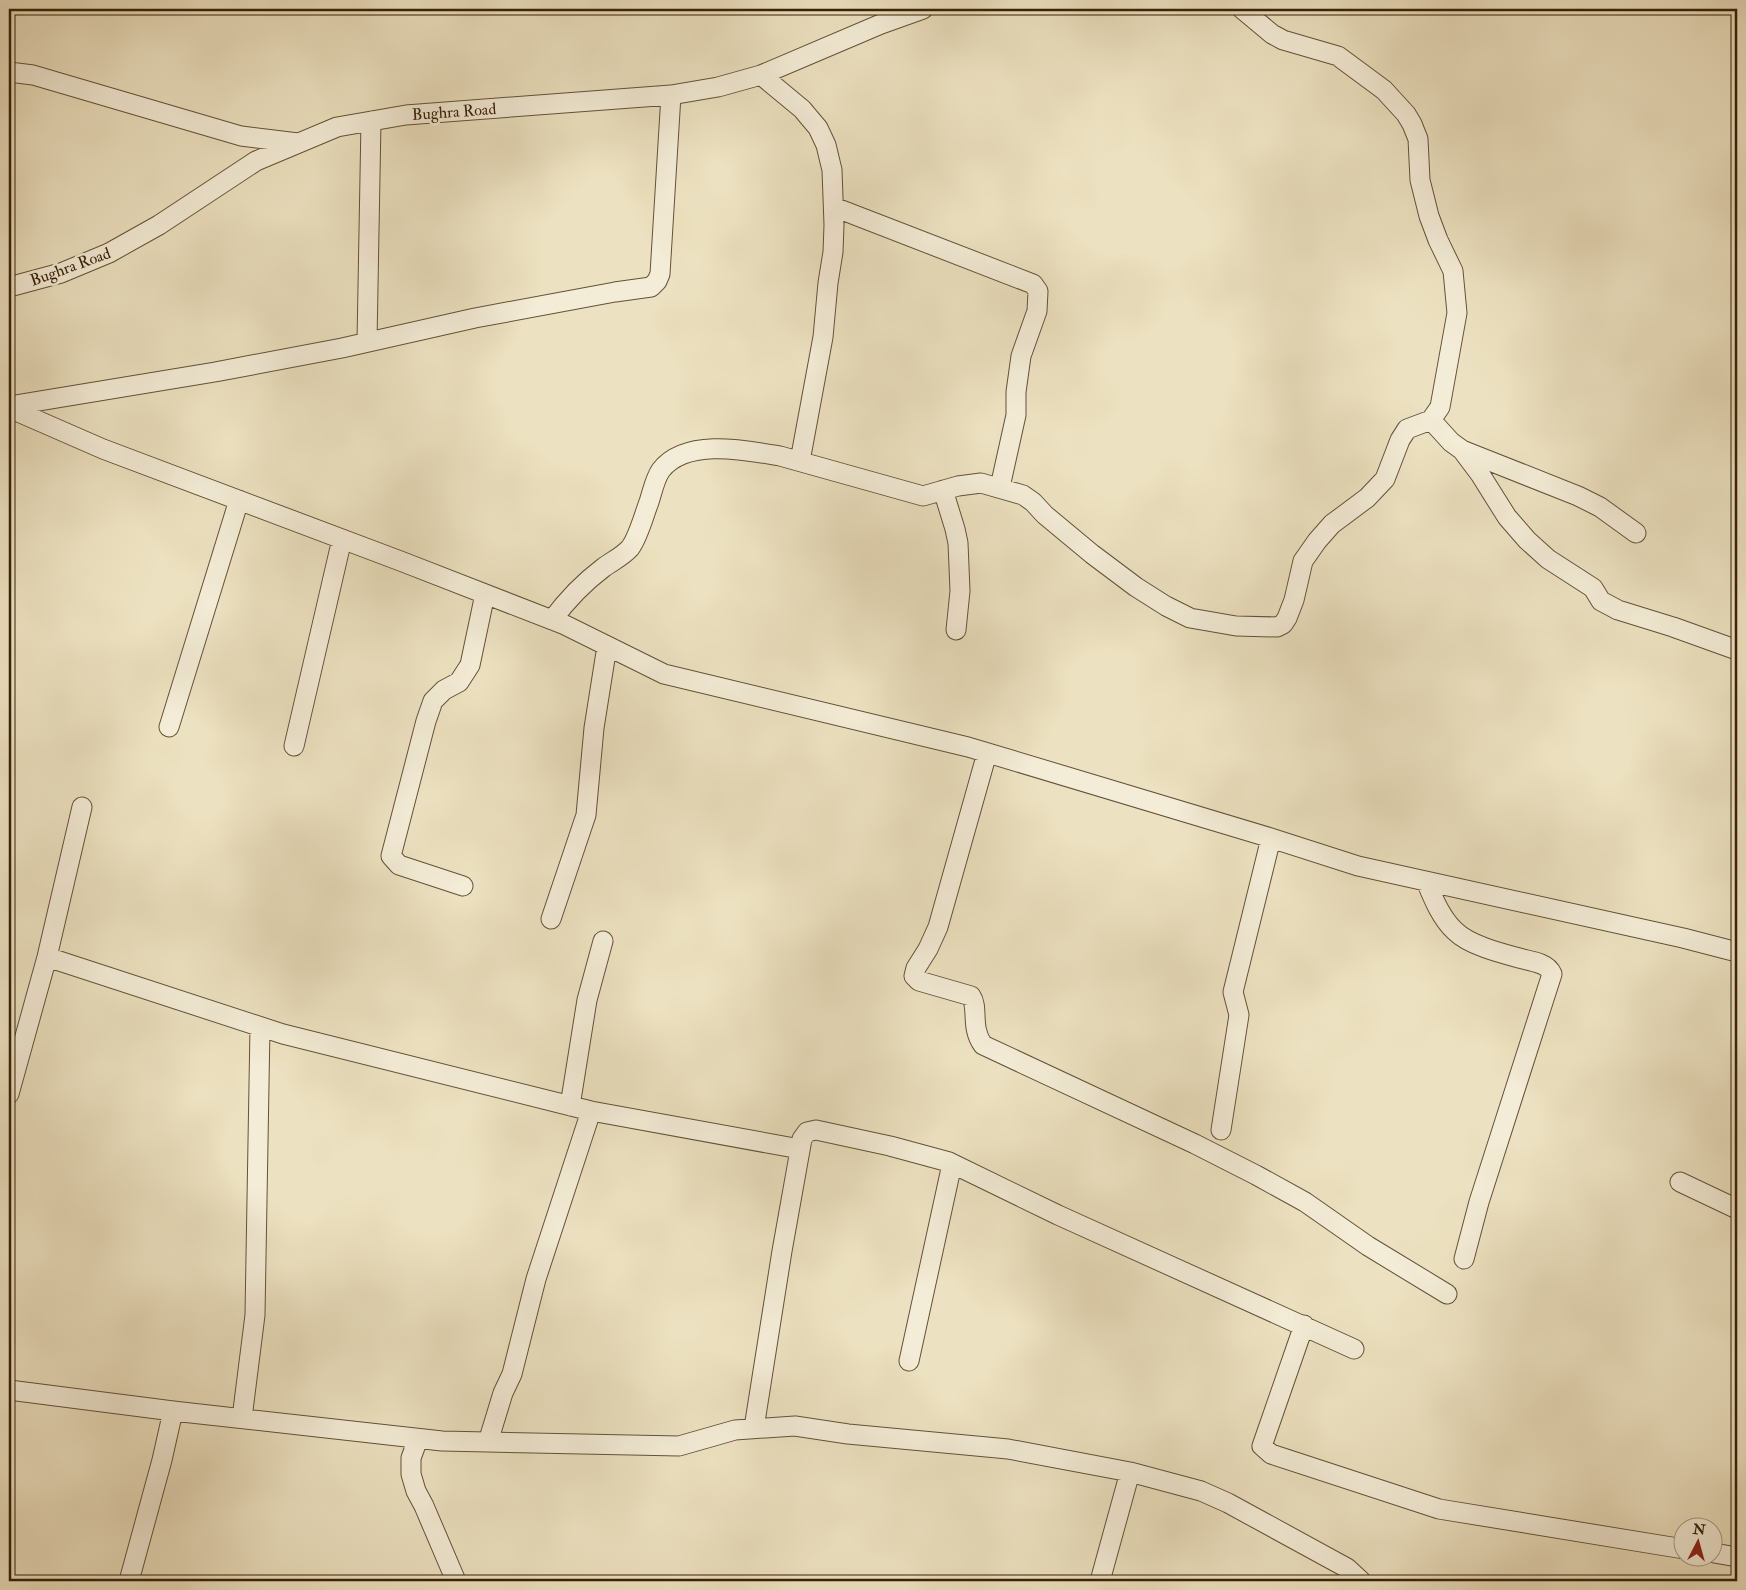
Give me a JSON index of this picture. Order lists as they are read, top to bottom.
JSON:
{
  "streets": {
    "street": ["Bughra Road"]
  },
  "north": "top"
}
